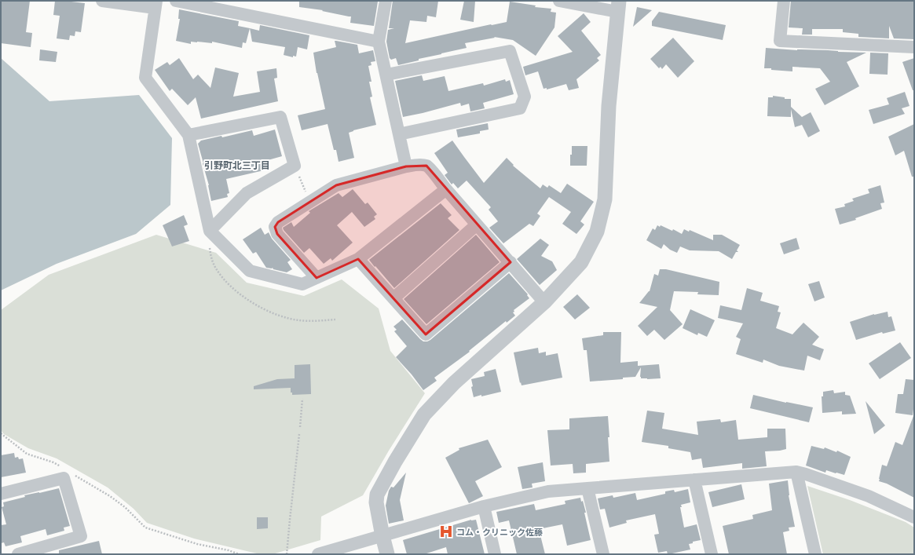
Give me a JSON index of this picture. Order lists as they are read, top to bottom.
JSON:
{
  "districts": ["引野町北三丁目"],
  "places": {
    "hospital": ["コム・クリニック佐藤"]
  }
}
